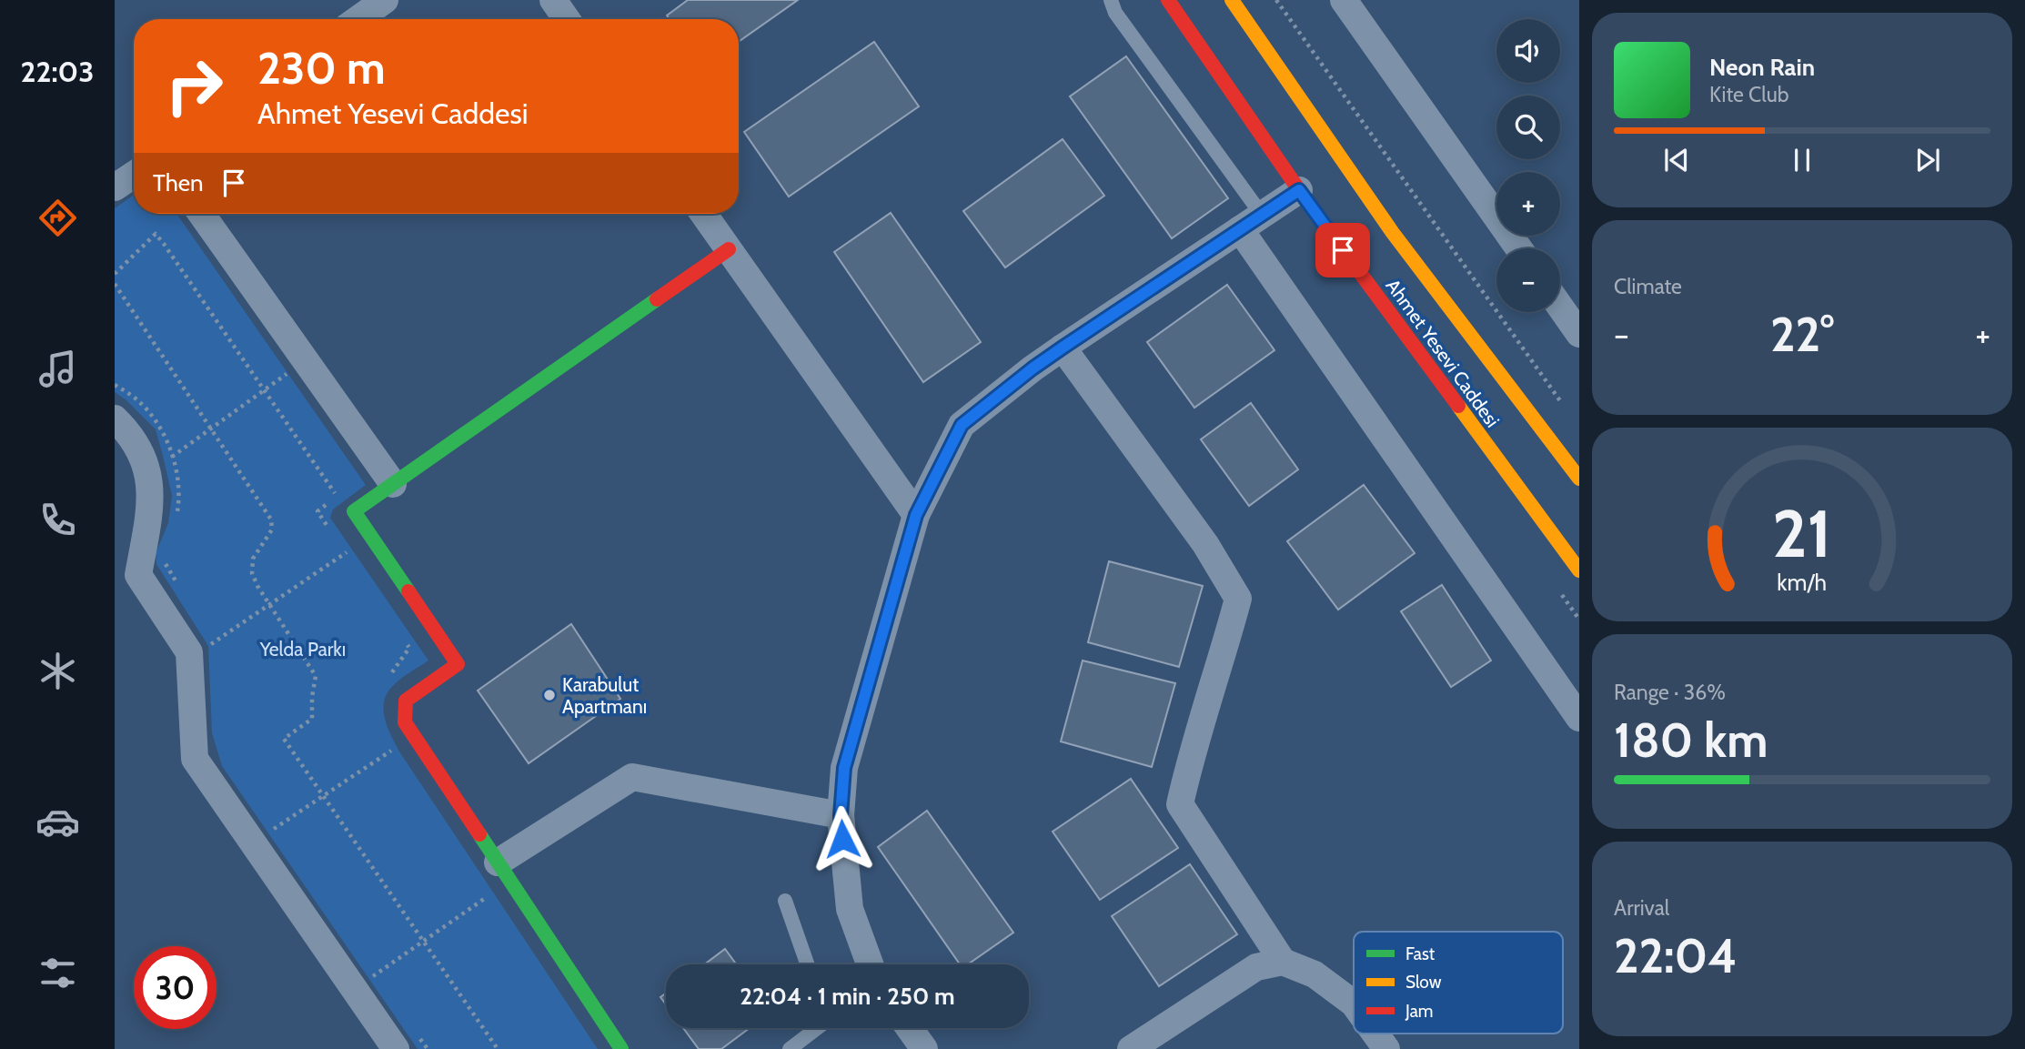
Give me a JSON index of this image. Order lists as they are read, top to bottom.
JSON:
{
  "streets": {
    "main road": ["Ahmet Yesevi Caddesi"]
  },
  "parks": ["Yelda Parkı"],
  "places": ["Karabulut Apartmanı"],
  "legend": ["Fast", "Slow", "Jam"],
  "page": {
    "tabs": "22:03",
    "map_buttons": ["+", "−"],
    "turn": ["230 m", "Ahmet Yesevi Caddesi"],
    "song": ["Neon Rain", "Kite Club"],
    "then": "Then",
    "tile": [
      "Climate",
      ["Range · 36%", "180 km"],
      ["Arrival", "22:04"]
    ],
    "heat": ["−", "22°", "+"],
    "limit": "30",
    "trip": "22:04 · 1 min · 250 m",
    "gauge": ["21", "km/h"]
  }
}
